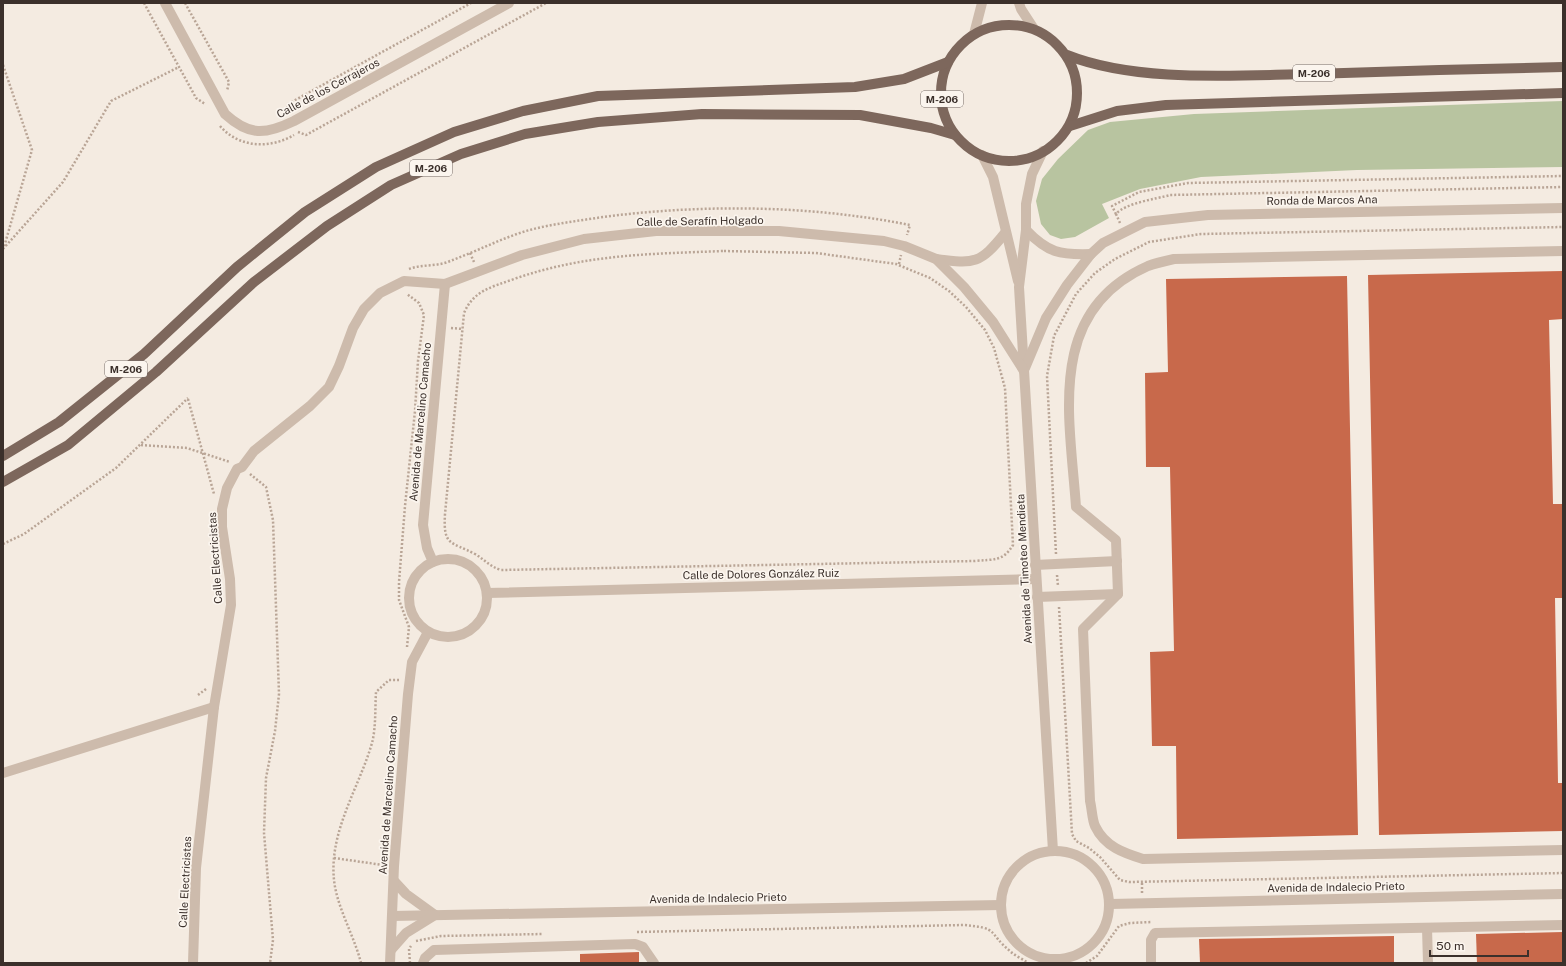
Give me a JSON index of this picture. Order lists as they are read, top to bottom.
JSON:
{
  "streets": {
    "main road": ["M-206"],
    "street": [
      "Calle de los Cerrajeros",
      "Ronda de Marcos Ana",
      "Calle de Serafín Holgado",
      "Avenida de Marcelino Camacho",
      "Calle Electricistas",
      "Avenida de Timoteo Mendieta",
      "Calle de Dolores González Ruiz",
      "Avenida de Indalecio Prieto"
    ]
  },
  "crossings": [
    ["M-206", "Avenida de Timoteo Mendieta"],
    ["Ronda de Marcos Ana", "Calle de Serafín Holgado"],
    ["Ronda de Marcos Ana", "Avenida de Timoteo Mendieta"],
    ["Calle de Serafín Holgado", "Avenida de Marcelino Camacho"],
    ["Calle de Serafín Holgado", "Calle Electricistas"],
    ["Calle de Serafín Holgado", "Avenida de Timoteo Mendieta"],
    ["Avenida de Marcelino Camacho", "Calle Electricistas"],
    ["Avenida de Marcelino Camacho", "Calle de Dolores González Ruiz"],
    ["Avenida de Marcelino Camacho", "Avenida de Indalecio Prieto"],
    ["Avenida de Timoteo Mendieta", "Calle de Dolores González Ruiz"],
    ["Avenida de Timoteo Mendieta", "Avenida de Indalecio Prieto"]
  ],
  "scale_bar": "50 m"
}
